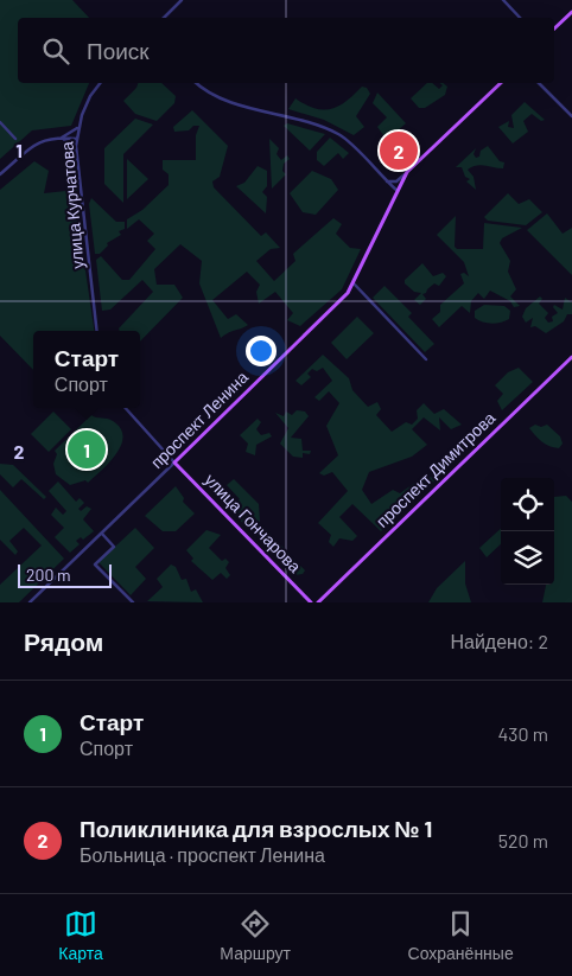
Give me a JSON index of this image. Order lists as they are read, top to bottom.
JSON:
{
  "streets": {
    "main road": ["проспект Ленина", "проспект Димитрова", "улица Гончарова"],
    "street": ["улица Курчатова"]
  },
  "crossings": [
    ["проспект Ленина", "улица Гончарова"]
  ],
  "scale_bar": "200 m",
  "page": {
    "search": "Поиск",
    "pins": ["2", "1"],
    "popup": ["Старт", "Спорт"],
    "scale": "200 m",
    "heading": ["Рядом", "Найдено: 2"],
    "list": [
      {
        "mark": "1",
        "name": "Старт",
        "note": "Спорт",
        "value": "430 m"
      },
      {
        "mark": "2",
        "name": "Поликлиника для взрослых № 1",
        "note": "Больница · проспект Ленина",
        "value": "520 m"
      }
    ],
    "nav": ["Карта", "Маршрут", "Сохранённые"]
  },
  "grid": {
    "rows": ["1", "2"]
  }
}
